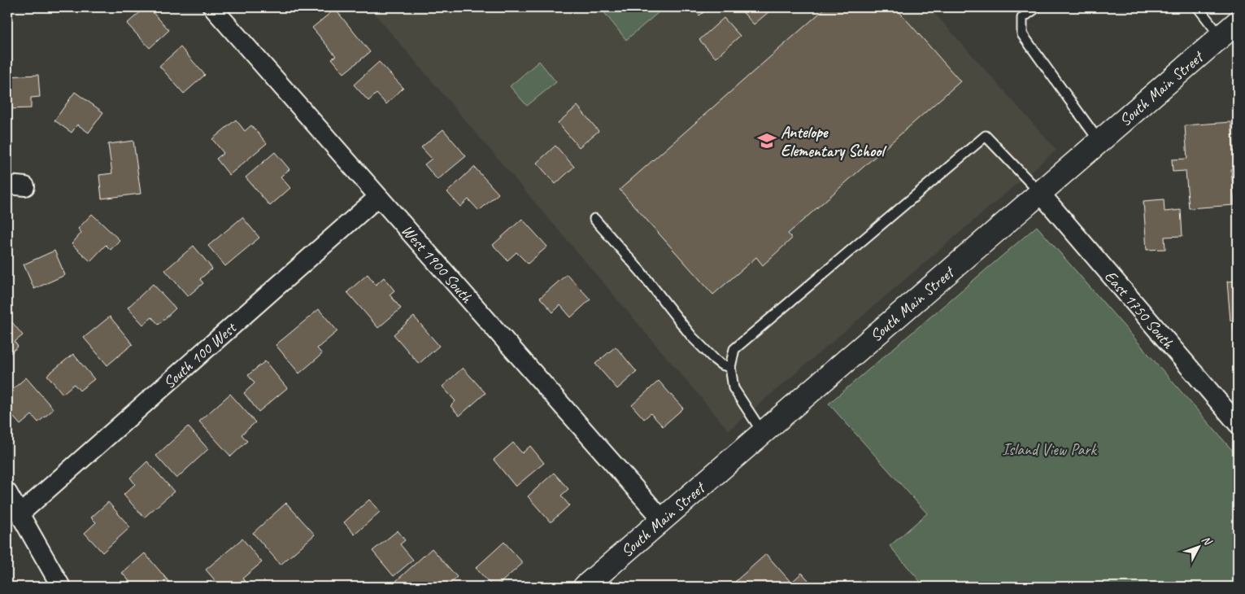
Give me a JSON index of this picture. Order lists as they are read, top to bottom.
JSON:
{
  "streets": {
    "street": [
      "South Main Street",
      "West 1900 South",
      "East 1750 South",
      "South 100 West"
    ]
  },
  "crossings": [
    ["South Main Street", "West 1900 South"],
    ["South Main Street", "East 1750 South"],
    ["West 1900 South", "South 100 West"]
  ],
  "parks": ["Island View Park"],
  "places": {
    "school or university": ["Antelope Elementary School"]
  },
  "north": "top right"
}
